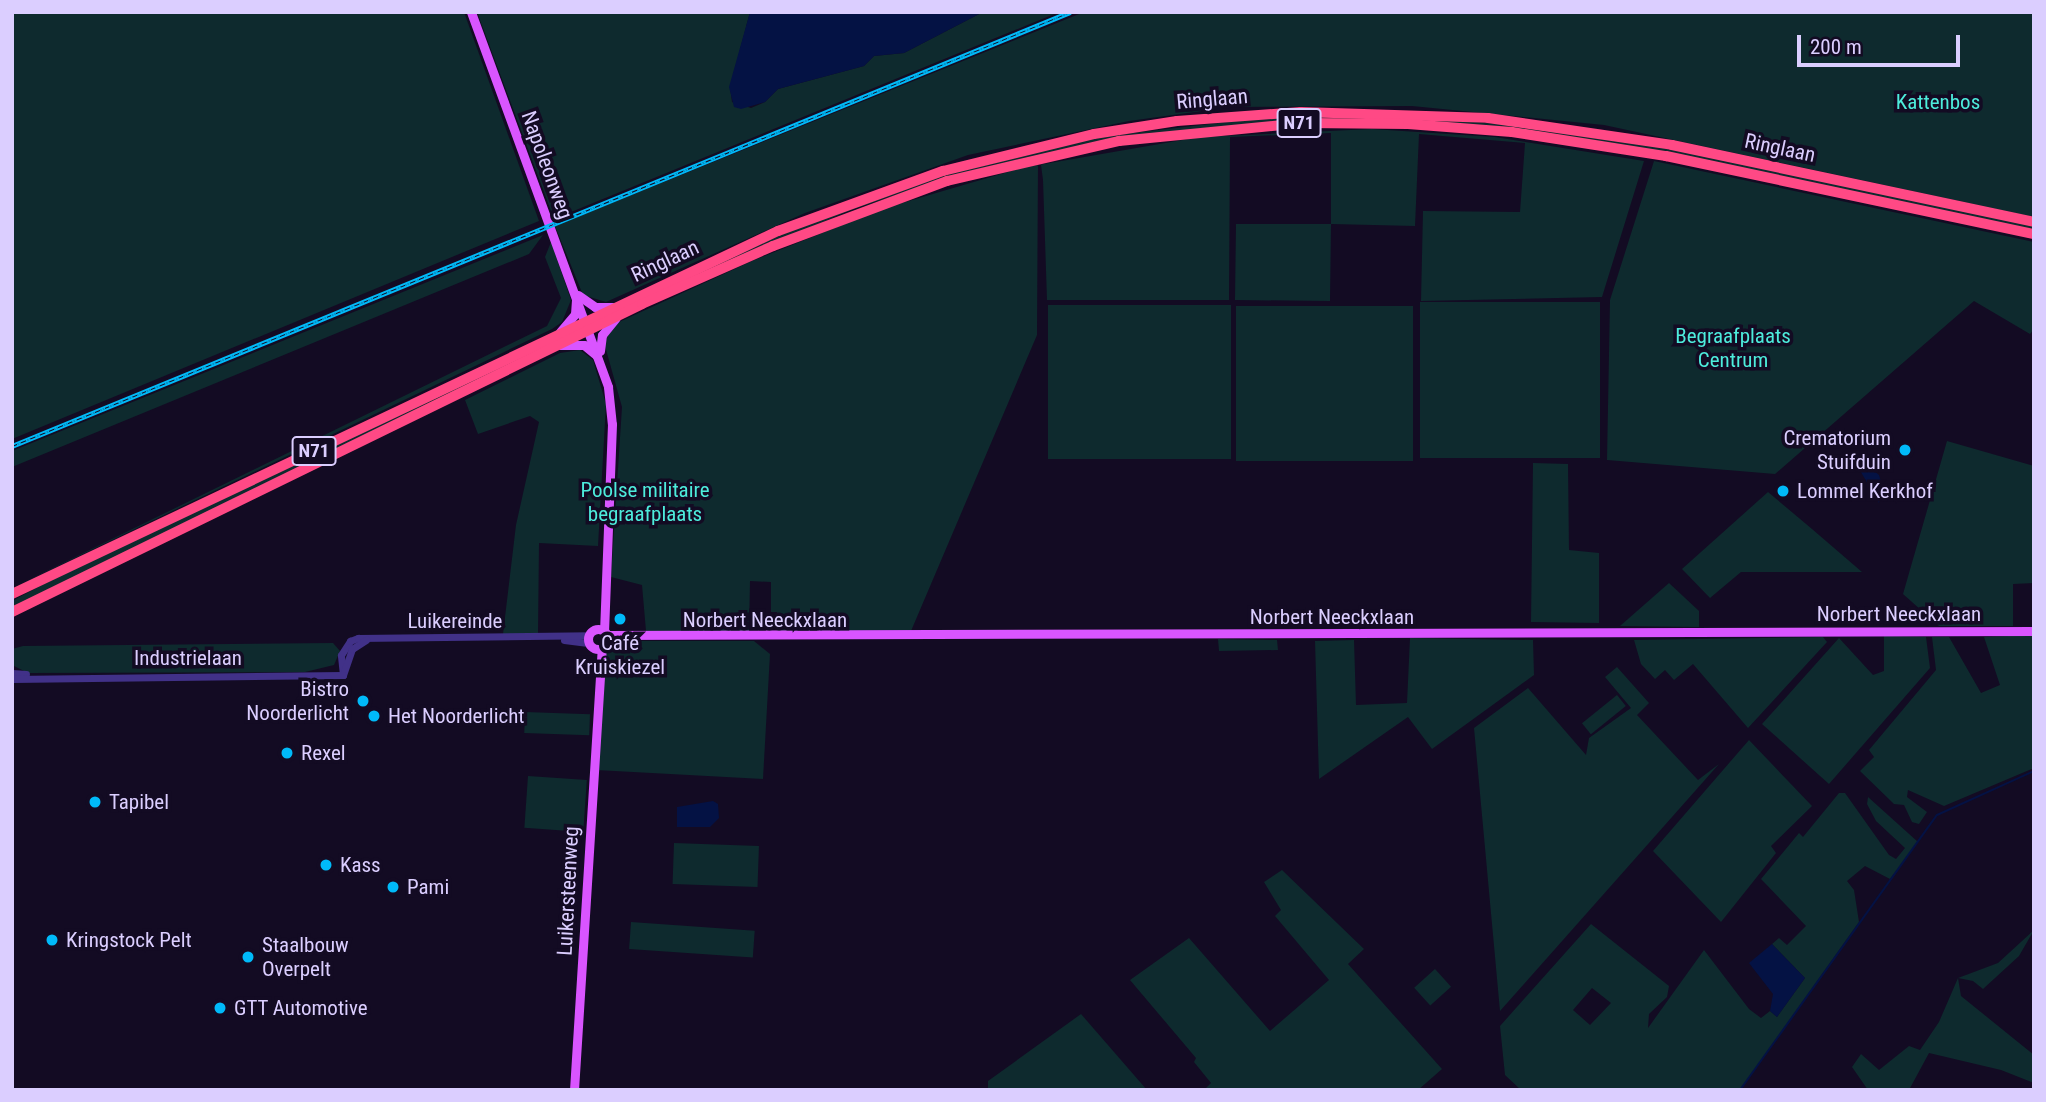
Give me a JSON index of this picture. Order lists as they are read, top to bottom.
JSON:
{
  "streets": {
    "highway": ["Ringlaan", "N71"],
    "main road": ["Napoleonweg", "Norbert Neeckxlaan", "Luikersteenweg"],
    "street": ["Luikereinde", "Industrielaan"]
  },
  "crossings": [
    ["Ringlaan", "N71"],
    ["Ringlaan", "Napoleonweg"],
    ["Ringlaan", "Luikersteenweg"],
    ["N71", "Napoleonweg"],
    ["N71", "Luikersteenweg"],
    ["Napoleonweg", "Luikersteenweg"],
    ["Norbert Neeckxlaan", "Luikereinde"],
    ["Norbert Neeckxlaan", "Luikersteenweg"],
    ["Luikereinde", "Industrielaan"]
  ],
  "parks": ["Kattenbos", "Begraafplaats Centrum", "Poolse militaire begraafplaats"],
  "places": [
    "Crematorium Stuifduin",
    "Lommel Kerkhof",
    "Café Kruiskiezel",
    "Bistro Noorderlicht",
    "Het Noorderlicht",
    "Rexel",
    "Tapibel",
    "Kass",
    "Pami",
    "Kringstock Pelt",
    "Staalbouw Overpelt",
    "GTT Automotive"
  ],
  "scale_bar": "200 m"
}
